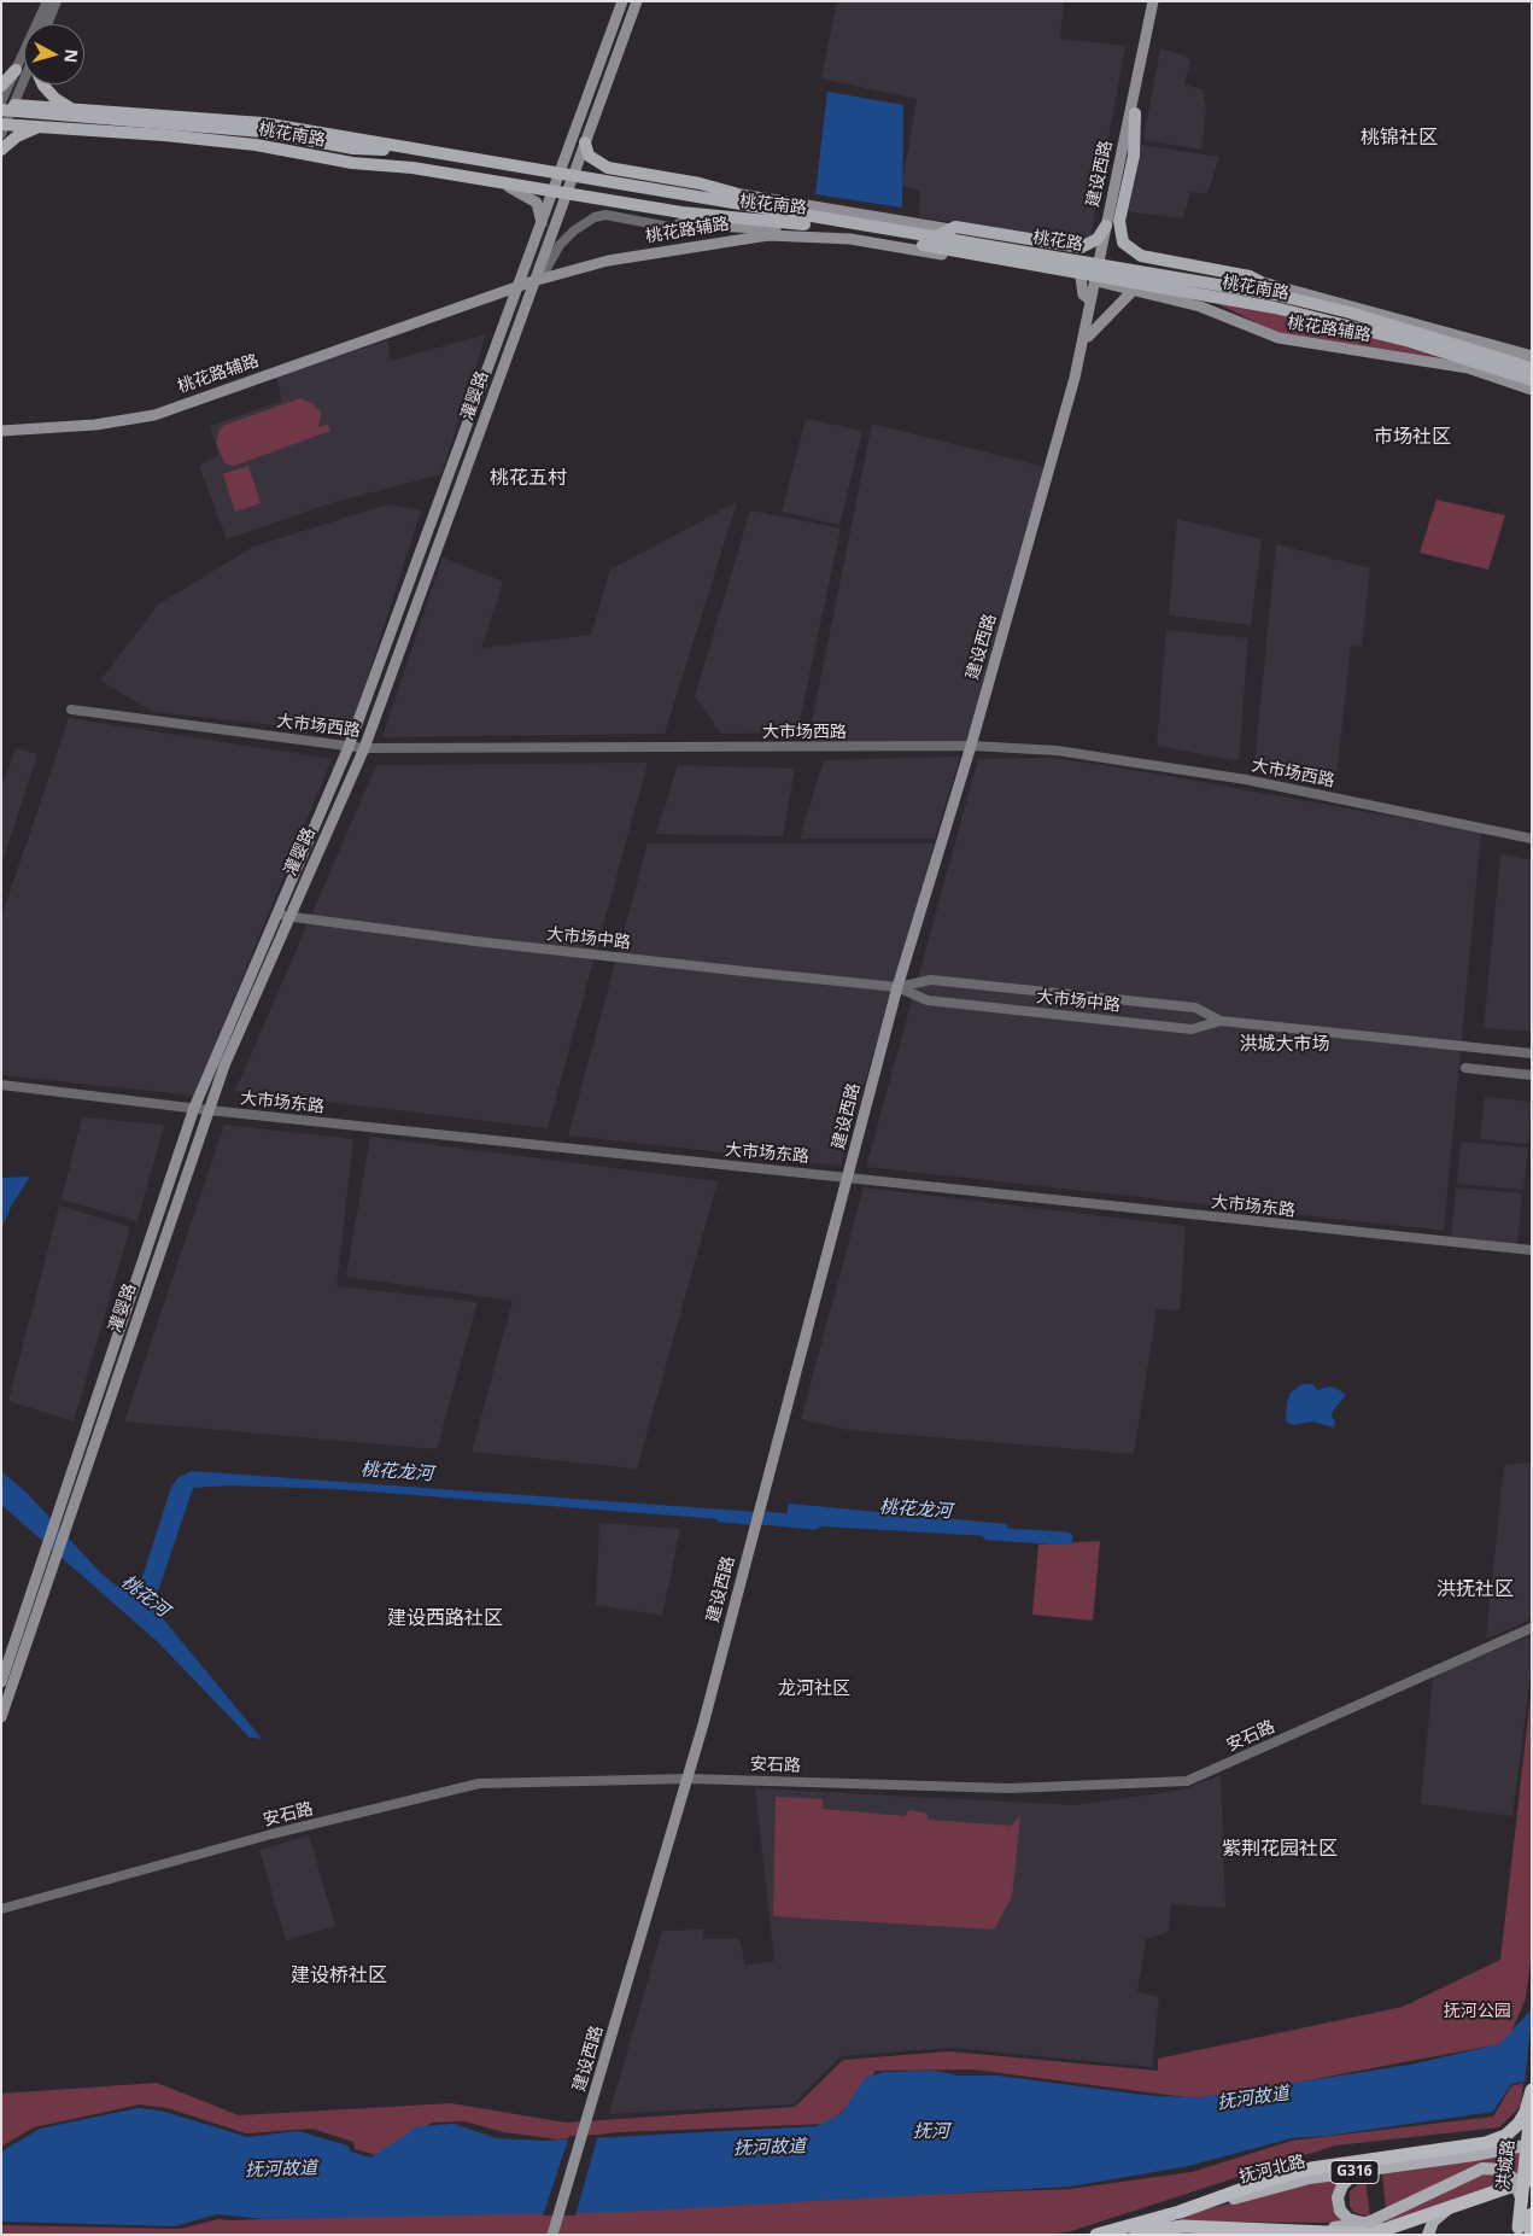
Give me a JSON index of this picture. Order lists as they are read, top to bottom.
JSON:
{
  "streets": {
    "highway": ["洪城路", "抚河北路"],
    "main road": [
      "桃花南路",
      "建设西路",
      "桃花路辅路",
      "桃花路",
      "灌婴路",
      "G316"
    ],
    "street": [
      "大市场西路",
      "大市场中路",
      "大市场东路",
      "安石路"
    ]
  },
  "crossings": [
    ["桃花南路", "建设西路"],
    ["桃花南路", "桃花路辅路"],
    ["桃花南路", "桃花路"],
    ["桃花南路", "灌婴路"],
    ["建设西路", "桃花路辅路"],
    ["建设西路", "桃花路"],
    ["建设西路", "大市场西路"],
    ["建设西路", "大市场中路"],
    ["建设西路", "大市场东路"],
    ["建设西路", "安石路"],
    ["桃花路辅路", "桃花路"],
    ["桃花路辅路", "灌婴路"],
    ["灌婴路", "大市场西路"],
    ["灌婴路", "大市场中路"],
    ["灌婴路", "大市场东路"]
  ],
  "districts": [
    "桃锦社区",
    "市场社区",
    "桃花五村",
    "洪城大市场",
    "洪抚社区",
    "建设西路社区",
    "龙河社区",
    "紫荆花园社区",
    "建设桥社区"
  ],
  "water": [
    "桃花龙河",
    "桃花河",
    "抚河故道",
    "抚河"
  ],
  "parks": ["抚河公园"],
  "north": "right"
}
